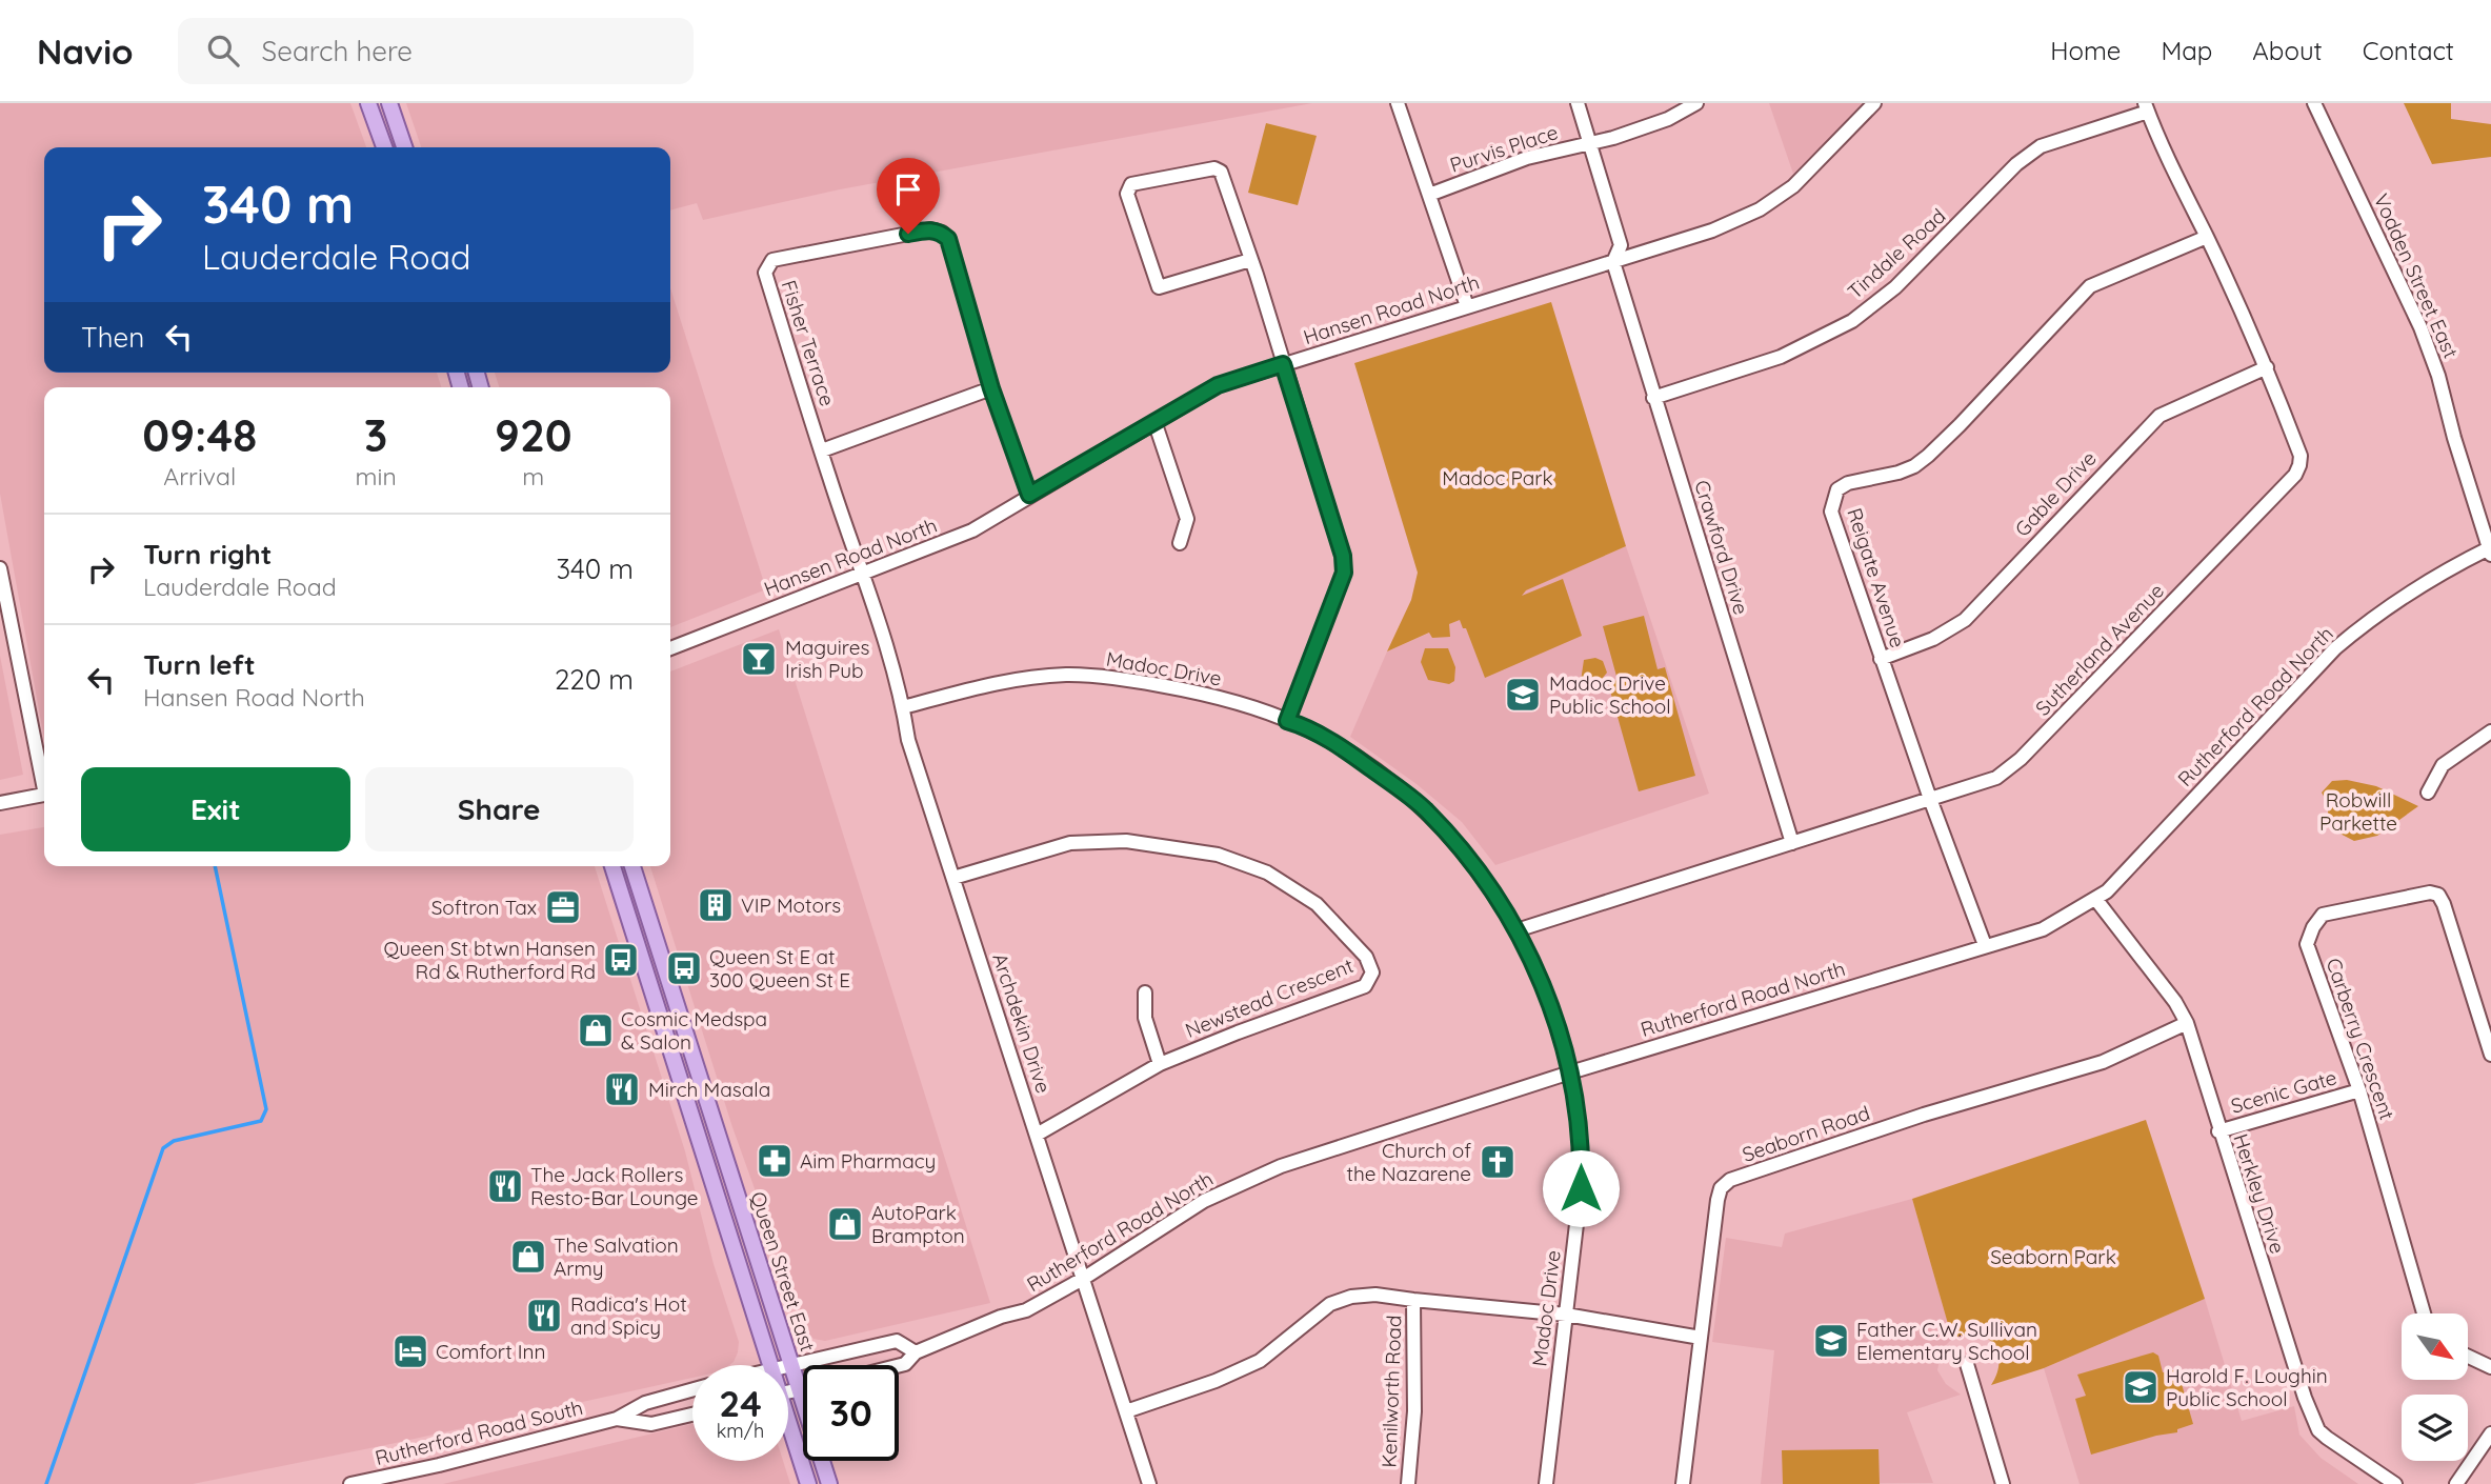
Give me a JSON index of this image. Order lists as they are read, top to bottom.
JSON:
{
  "streets": {
    "main road": ["Queen Street East"],
    "street": [
      "Purvis Place",
      "Tindale Road",
      "Vodden Street East",
      "Hansen Road North",
      "Fisher Terrace",
      "Gable Drive",
      "Crawford Drive",
      "Reigate Avenue",
      "Sutherland Avenue",
      "Madoc Drive",
      "Rutherford Road North",
      "Newstead Crescent",
      "Archdekin Drive",
      "Carberry Crescent",
      "Scenic Gate",
      "Seaborn Road",
      "Herkley Drive",
      "Kenilworth Road",
      "Rutherford Road South"
    ]
  },
  "crossings": [
    ["Purvis Place", "Hansen Road North"],
    ["Tindale Road", "Crawford Drive"],
    ["Tindale Road", "Sutherland Avenue"],
    ["Vodden Street East", "Rutherford Road North"],
    ["Hansen Road North", "Fisher Terrace"],
    ["Hansen Road North", "Crawford Drive"],
    ["Hansen Road North", "Archdekin Drive"],
    ["Fisher Terrace", "Archdekin Drive"],
    ["Gable Drive", "Reigate Avenue"],
    ["Gable Drive", "Sutherland Avenue"],
    ["Crawford Drive", "Sutherland Avenue"],
    ["Reigate Avenue", "Sutherland Avenue"],
    ["Reigate Avenue", "Rutherford Road North"],
    ["Sutherland Avenue", "Madoc Drive"],
    ["Madoc Drive", "Rutherford Road North"],
    ["Madoc Drive", "Archdekin Drive"],
    ["Rutherford Road North", "Archdekin Drive"],
    ["Rutherford Road North", "Herkley Drive"],
    ["Newstead Crescent", "Archdekin Drive"],
    ["Carberry Crescent", "Scenic Gate"],
    ["Scenic Gate", "Herkley Drive"],
    ["Seaborn Road", "Herkley Drive"]
  ],
  "parks": ["Madoc Park", "Robwill Parkette", "Seaborn Park"],
  "places": {
    "bar": ["Maguires Irish Pub"],
    "school or university": ["Madoc Drive Public School", "Father C.W. Sullivan Elementary School", "Harold F. Loughin Public School"],
    "building": ["VIP Motors"],
    "office": ["Softron Tax"],
    "bus stop": ["Queen St btwn Hansen Rd & Rutherford Rd", "Queen St E at 300 Queen St E"],
    "shop": ["Cosmic Medspa & Salon", "AutoPark Brampton", "The Salvation Army"],
    "restaurant": ["Mirch Masala", "The Jack Rollers Resto-Bar Lounge", "Radica's Hot and Spicy"],
    "pharmacy": ["Aim Pharmacy"],
    "church": ["Church of the Nazarene"],
    "hotel": ["Comfort Inn"]
  },
  "north": "bottom right",
  "page": {
    "header": "Navio",
    "search": "Search here",
    "nav": [
      "Home",
      "Map",
      "About",
      "Contact"
    ],
    "turn": ["340 m", "Lauderdale Road"],
    "then": "Then",
    "eta": [
      "09:48",
      "Arrival",
      "3",
      "min",
      "920",
      "m"
    ],
    "list": [
      {
        "name": "Turn right",
        "note": "Lauderdale Road",
        "value": "340 m"
      },
      {
        "name": "Turn left",
        "note": "Hansen Road North",
        "value": "220 m"
      }
    ],
    "buttons": ["Exit", "Share"],
    "speed": "24 km/h",
    "limit": "30"
  }
}
